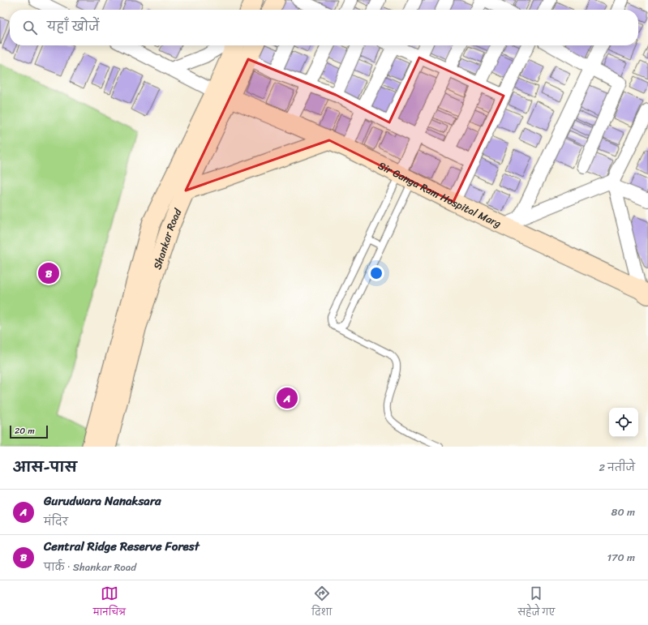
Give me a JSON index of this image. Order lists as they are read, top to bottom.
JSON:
{
  "streets": {
    "main road": ["Sir Ganga Ram Hospital Marg", "Shankar Road"]
  },
  "crossings": [
    ["Sir Ganga Ram Hospital Marg", "Shankar Road"]
  ],
  "scale_bar": "20 m",
  "page": {
    "search": "यहाँ खोजें",
    "pins": ["B", "A"],
    "scale": "20 m",
    "heading": ["आस-पास", "2 नतीजे"],
    "list": [
      {
        "mark": "A",
        "name": "Gurudwara Nanaksara",
        "note": "मंदिर",
        "value": "80 m"
      },
      {
        "mark": "B",
        "name": "Central Ridge Reserve Forest",
        "note": "पार्क · Shankar Road",
        "value": "170 m"
      }
    ],
    "nav": ["मानचित्र", "दिशा", "सहेजे गए"]
  }
}
